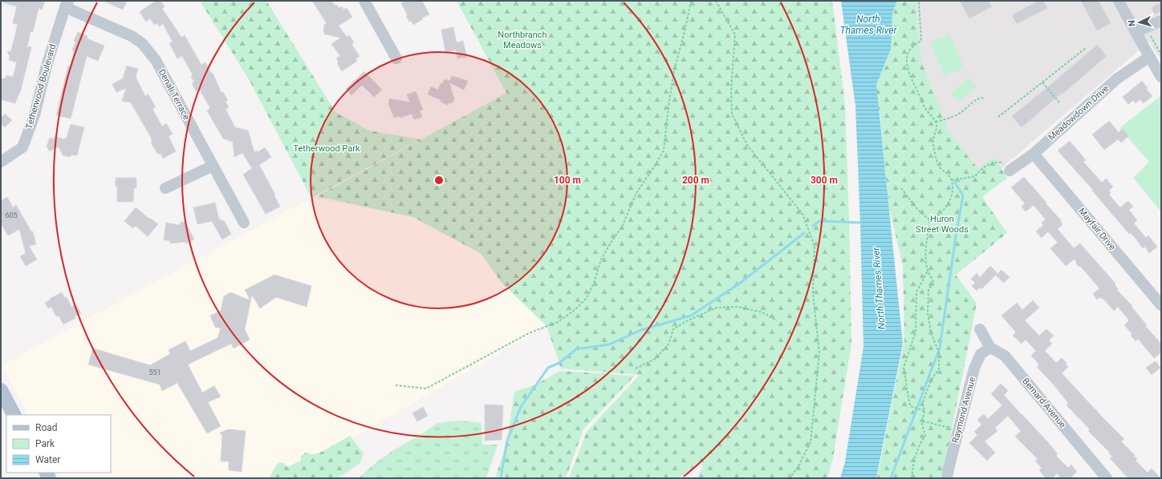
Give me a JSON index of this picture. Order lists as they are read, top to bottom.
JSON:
{
  "streets": {
    "street": [
      "Tetherwood Boulevard",
      "Denali Terrace",
      "Meadowdown Drive",
      "Mayfair Drive",
      "Bernard Avenue",
      "Raymond Avenue"
    ]
  },
  "crossings": [
    ["Tetherwood Boulevard", "Denali Terrace"],
    ["Meadowdown Drive", "Mayfair Drive"],
    ["Bernard Avenue", "Raymond Avenue"]
  ],
  "water": ["North Thames River"],
  "parks": ["Northbranch Meadows", "Tetherwood Park", "Huron Street Woods"],
  "house_numbers": ["605", "551"],
  "legend": ["Road", "Park", "Water"],
  "north": "left",
  "rings": ["100 m", "200 m", "300 m"]
}
